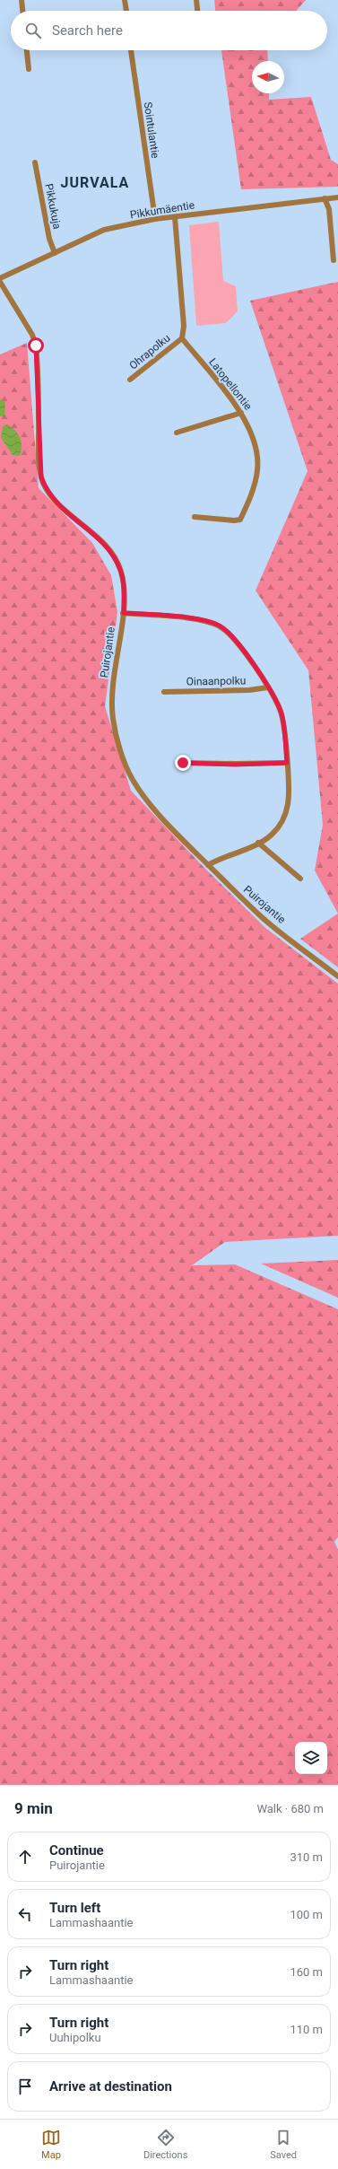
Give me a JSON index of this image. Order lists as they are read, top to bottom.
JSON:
{
  "streets": {
    "street": [
      "Sointulantie",
      "Pikkukuja",
      "Pikkumäentie",
      "Ohrapolku",
      "Latopellontie",
      "Puirojantie",
      "Oinaanpolku"
    ]
  },
  "crossings": [
    ["Sointulantie", "Pikkumäentie"],
    ["Pikkukuja", "Pikkumäentie"],
    ["Ohrapolku", "Latopellontie"]
  ],
  "districts": ["JURVALA"],
  "north": "left",
  "page": {
    "search": "Search here",
    "heading": ["9 min", "Walk · 680 m"],
    "list": [
      ["Continue", "Puirojantie", "310 m"],
      ["Turn left", "Lammashaantie", "100 m"],
      ["Turn right", "Lammashaantie", "160 m"],
      ["Turn right", "Uuhipolku", "110 m"],
      "Arrive at destination"
    ],
    "nav": ["Map", "Directions", "Saved"]
  }
}
